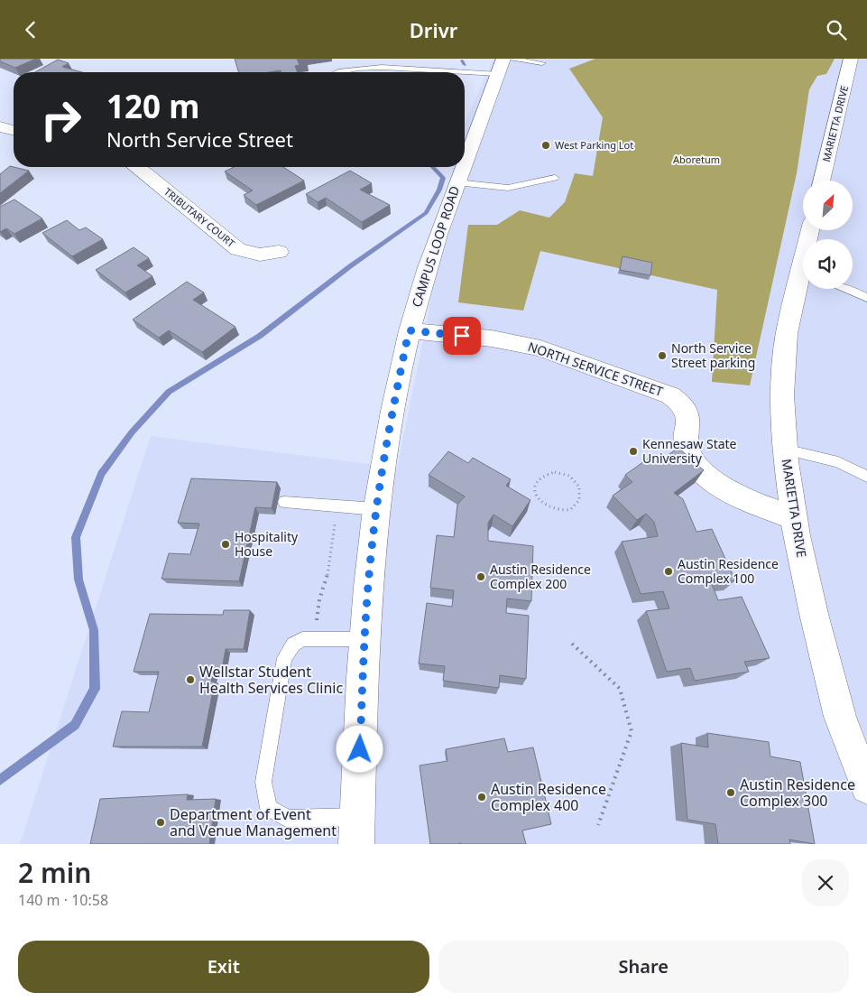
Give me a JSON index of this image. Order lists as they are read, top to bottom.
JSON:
{
  "streets": {
    "street": [
      "MARIETTA DRIVE",
      "TRIBUTARY COURT",
      "CAMPUS LOOP ROAD",
      "NORTH SERVICE STREET"
    ]
  },
  "crossings": [
    ["MARIETTA DRIVE", "NORTH SERVICE STREET"],
    ["CAMPUS LOOP ROAD", "NORTH SERVICE STREET"]
  ],
  "parks": ["Aboretum"],
  "places": [
    "West Parking Lot",
    "North Service Street parking",
    "Kennesaw State University",
    "Hospitality House",
    "Austin Residence Complex 100",
    "Austin Residence Complex 200",
    "Wellstar Student Health Services Clinic",
    "Austin Residence Complex 300",
    "Austin Residence Complex 400",
    "Department of Event and Venue Management"
  ],
  "north": "top right",
  "page": {
    "header": "Drivr",
    "turn": ["120 m", "North Service Street"],
    "heading": ["2 min", "140 m · 10:58"],
    "buttons": ["Exit", "Share"]
  }
}
